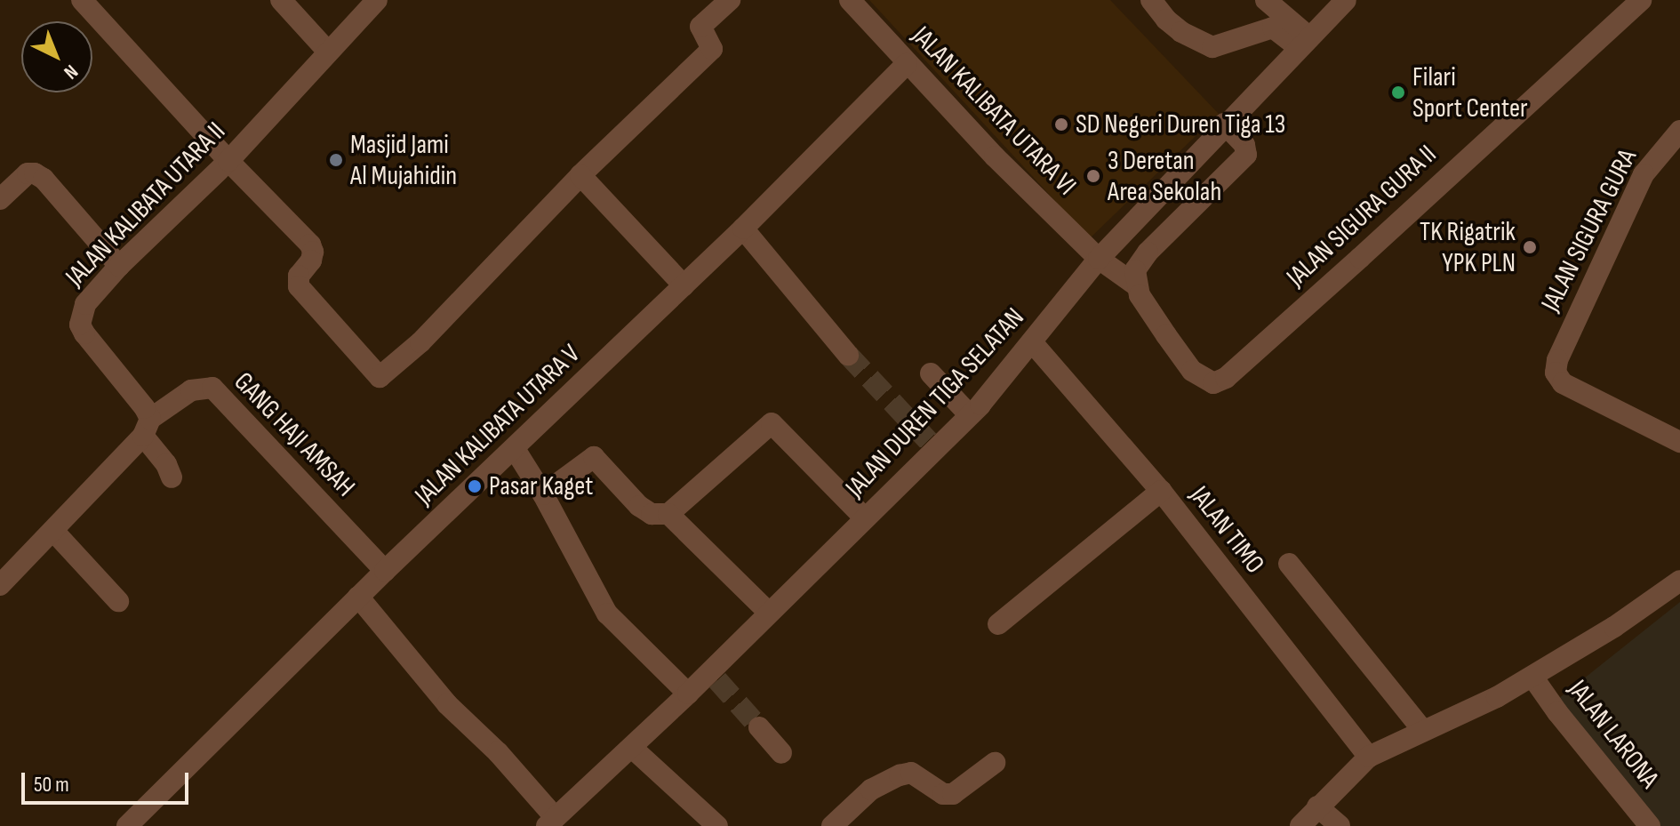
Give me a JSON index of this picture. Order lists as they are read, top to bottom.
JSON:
{
  "streets": {
    "street": [
      "JALAN KALIBATA UTARA VI",
      "JALAN KALIBATA UTARA II",
      "JALAN SIGURA GURA II",
      "JALAN SIGURA GURA",
      "JALAN DUREN TIGA SELATAN",
      "JALAN KALIBATA UTARA V",
      "GANG HAJI AMSAH",
      "JALAN TIMO",
      "JALAN LARONA"
    ]
  },
  "crossings": [
    ["JALAN KALIBATA UTARA VI", "JALAN SIGURA GURA II"],
    ["JALAN KALIBATA UTARA VI", "JALAN DUREN TIGA SELATAN"],
    ["JALAN KALIBATA UTARA VI", "JALAN KALIBATA UTARA V"],
    ["JALAN KALIBATA UTARA II", "GANG HAJI AMSAH"],
    ["JALAN SIGURA GURA II", "JALAN DUREN TIGA SELATAN"],
    ["JALAN DUREN TIGA SELATAN", "JALAN TIMO"],
    ["JALAN KALIBATA UTARA V", "GANG HAJI AMSAH"]
  ],
  "places": [
    "Filari Sport Center",
    "SD Negeri Duren Tiga 13",
    "Masjid Jami Al Mujahidin",
    "3 Deretan Area Sekolah",
    "TK Rigatrik YPK PLN",
    "Pasar Kaget"
  ],
  "scale_bar": "50 m",
  "north": "bottom right"
}
